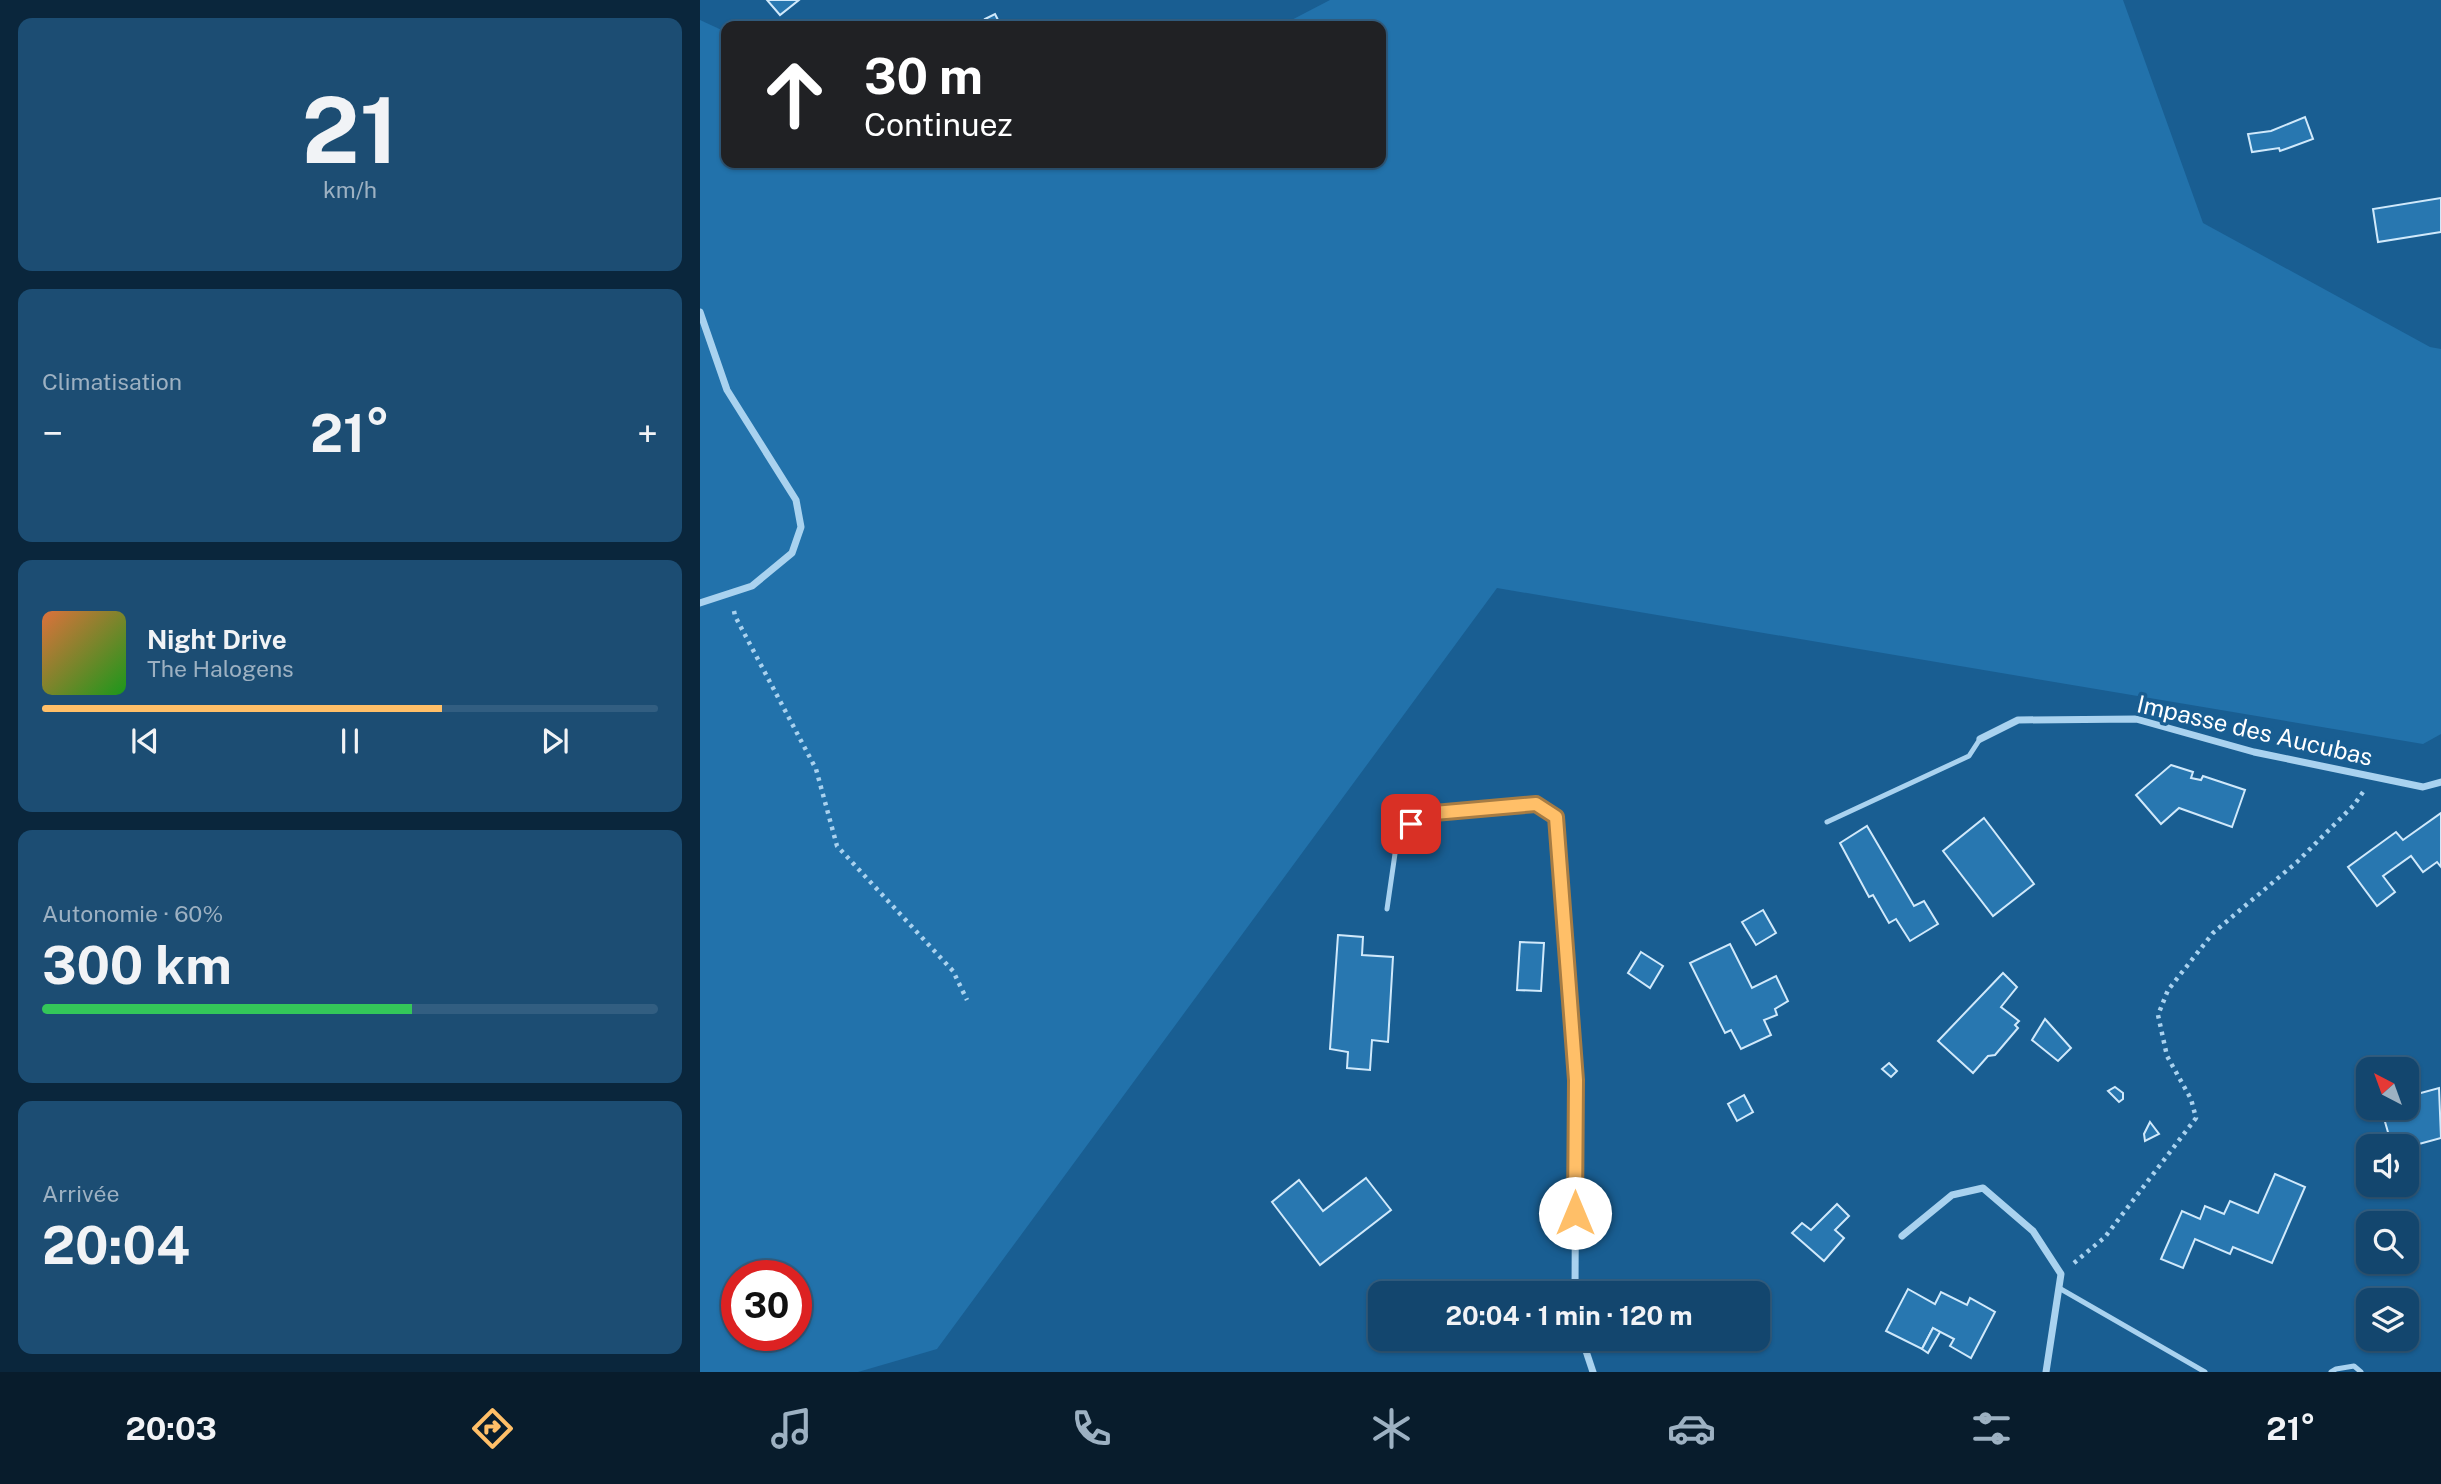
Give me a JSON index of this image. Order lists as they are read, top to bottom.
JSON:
{
  "streets": {
    "street": ["Impasse des Aucubas"]
  },
  "north": "top left",
  "page": {
    "tile": [
      ["21", "km/h"],
      "Climatisation",
      ["Autonomie · 60%", "300 km"],
      ["Arrivée", "20:04"]
    ],
    "turn": ["30 m", "Continuez"],
    "heat": ["−", "21°", "+"],
    "song": ["Night Drive", "The Halogens"],
    "limit": "30",
    "trip": "20:04 · 1 min · 120 m",
    "tabs": ["20:03", "21°"]
  }
}
